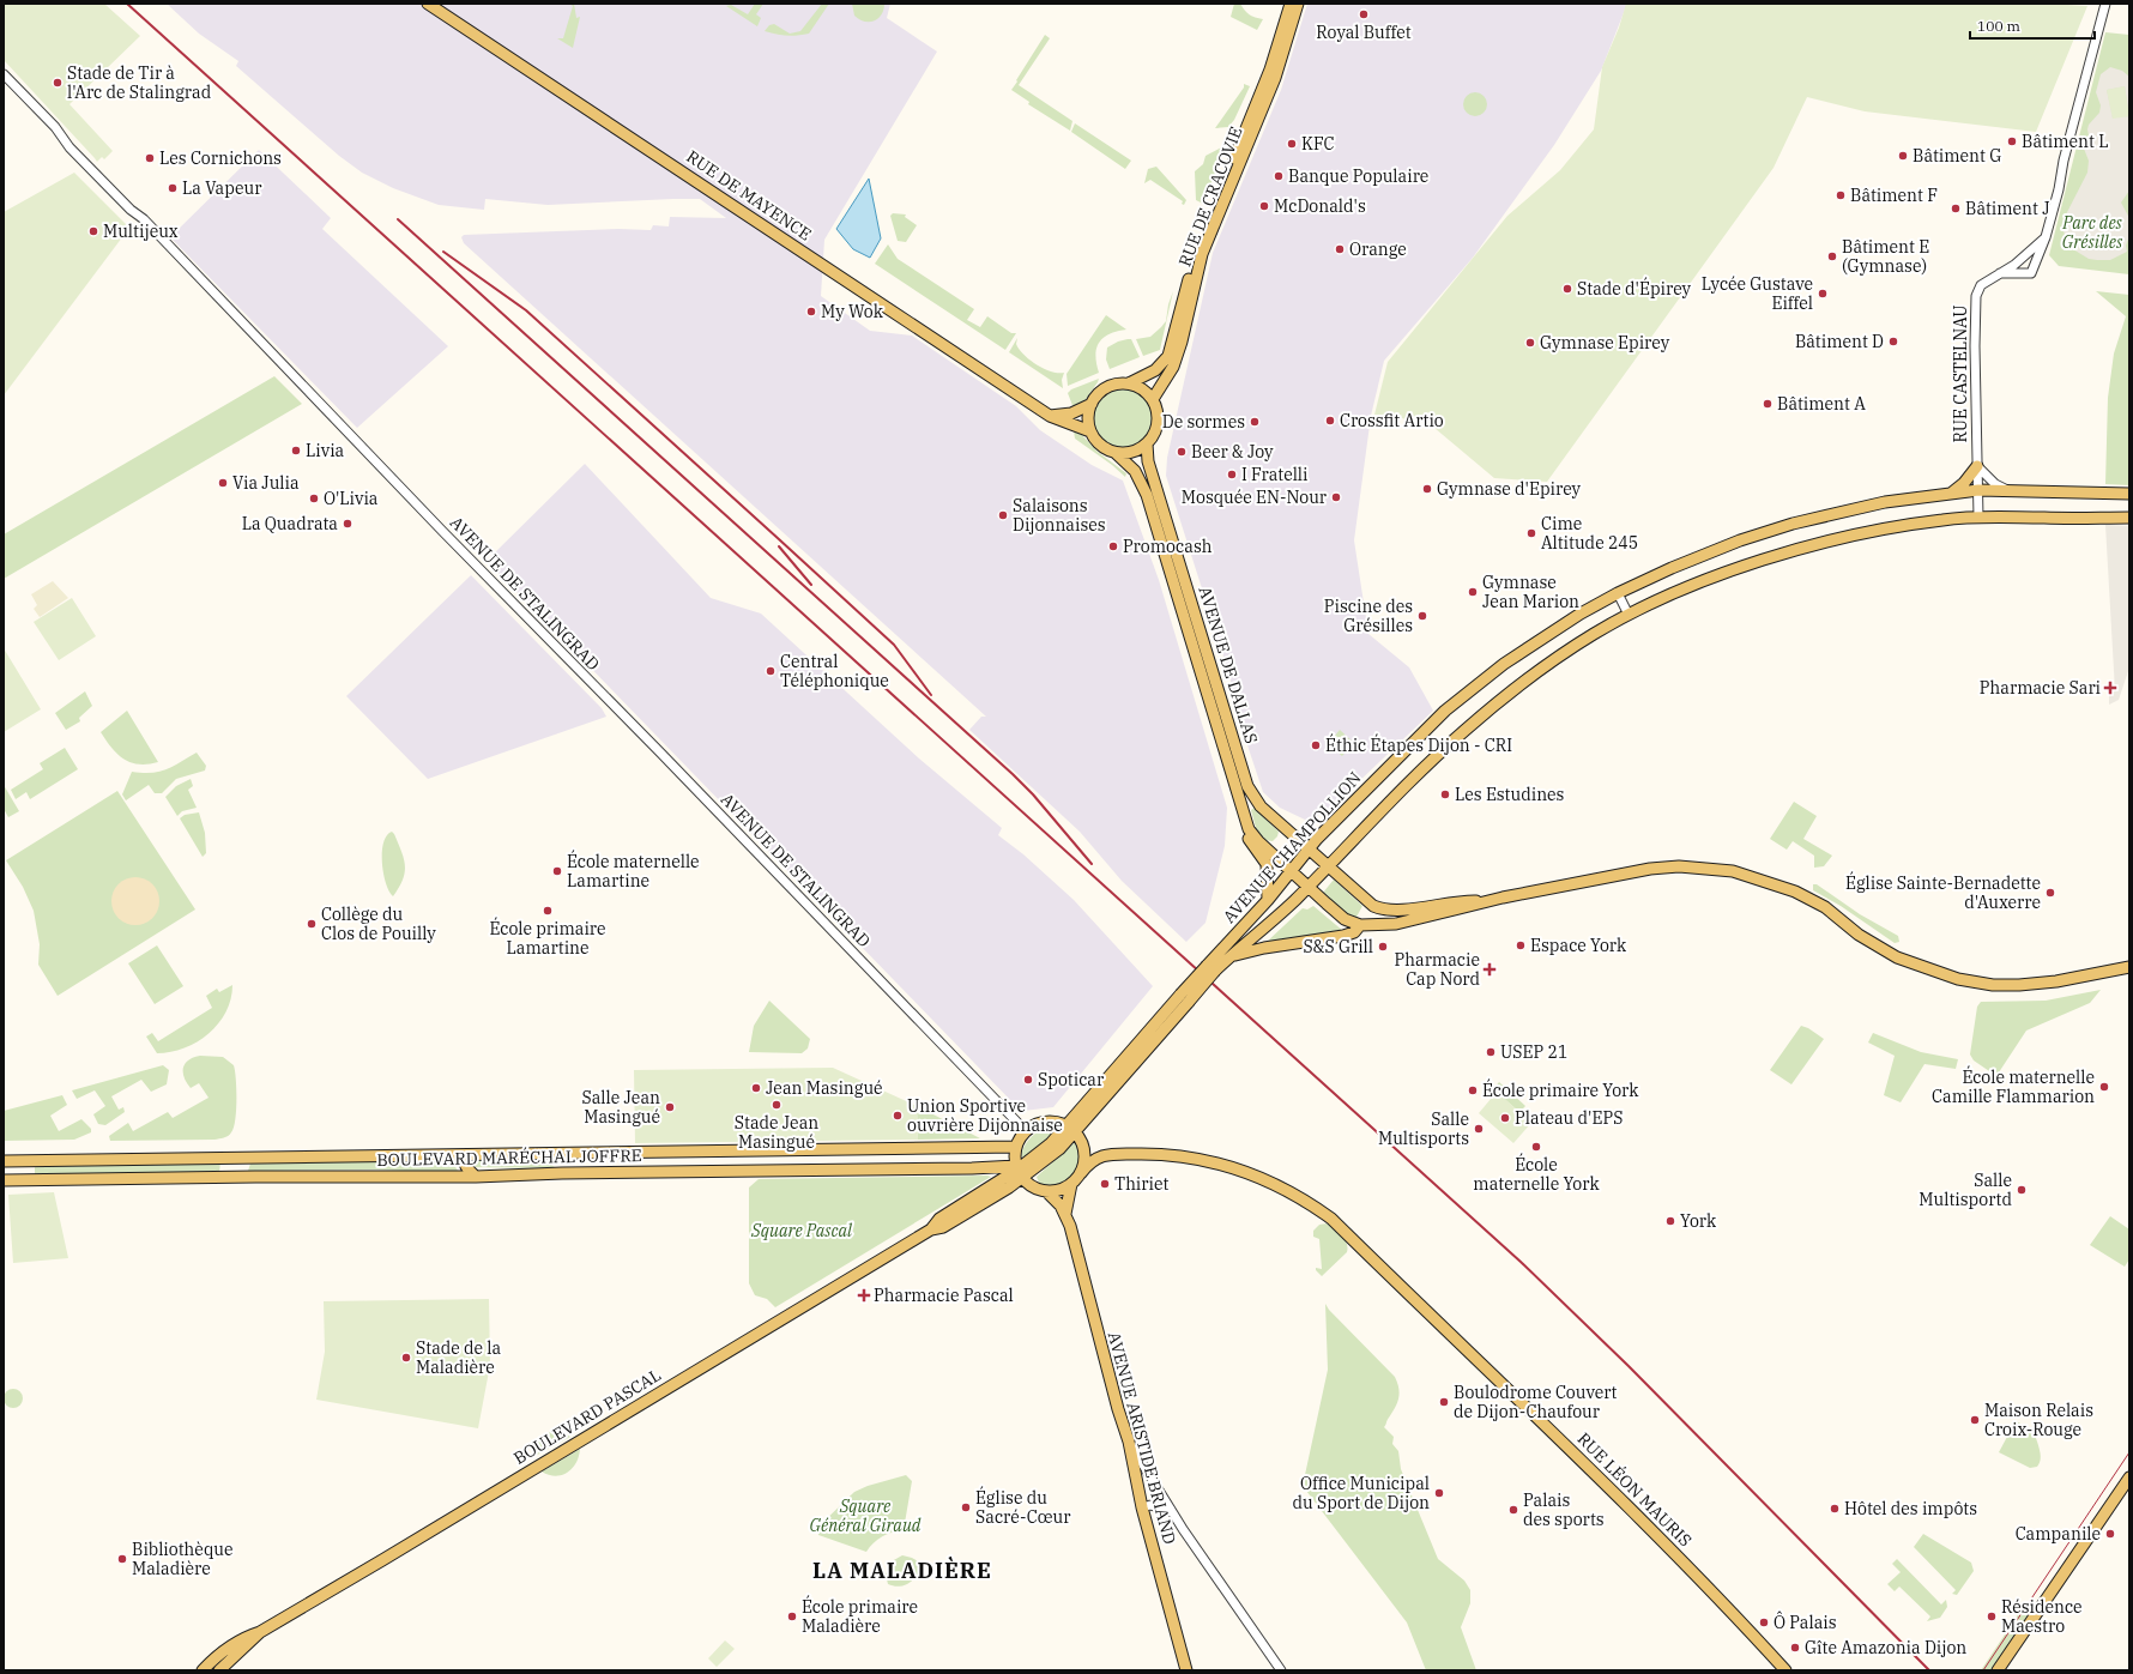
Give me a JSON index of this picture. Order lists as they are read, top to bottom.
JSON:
{
  "streets": {
    "main road": [
      "RUE DE MAYENCE",
      "RUE DE CRACOVIE",
      "AVENUE DE DALLAS",
      "AVENUE CHAMPOLLION",
      "BOULEVARD MARÉCHAL JOFFRE",
      "BOULEVARD PASCAL",
      "AVENUE ARISTIDE BRIAND",
      "RUE LÉON MAURIS"
    ],
    "street": ["RUE CASTELNAU", "AVENUE DE STALINGRAD"]
  },
  "crossings": [
    ["RUE DE MAYENCE", "RUE DE CRACOVIE"],
    ["RUE DE MAYENCE", "AVENUE DE DALLAS"],
    ["RUE DE CRACOVIE", "AVENUE DE DALLAS"],
    ["RUE CASTELNAU", "AVENUE CHAMPOLLION"],
    ["AVENUE DE DALLAS", "AVENUE CHAMPOLLION"],
    ["AVENUE CHAMPOLLION", "BOULEVARD MARÉCHAL JOFFRE"],
    ["AVENUE CHAMPOLLION", "BOULEVARD PASCAL"],
    ["AVENUE CHAMPOLLION", "AVENUE ARISTIDE BRIAND"],
    ["BOULEVARD MARÉCHAL JOFFRE", "BOULEVARD PASCAL"],
    ["BOULEVARD MARÉCHAL JOFFRE", "AVENUE ARISTIDE BRIAND"],
    ["BOULEVARD PASCAL", "AVENUE ARISTIDE BRIAND"]
  ],
  "districts": ["LA MALADIÈRE"],
  "parks": ["Parc des Grésilles", "Square Pascal", "Square Général Giraud"],
  "places": {
    "other": [
      "Royal Buffet",
      "Stade de Tir à l'Arc de Stalingrad",
      "Bâtiment L",
      "KFC",
      "Bâtiment G",
      "Les Cornichons",
      "Banque Populaire",
      "La Vapeur",
      "Bâtiment F",
      "McDonald's",
      "Bâtiment J",
      "Multijeux",
      "Orange",
      "Bâtiment E (Gymnase)",
      "Stade d'Épirey",
      "Lycée Gustave Eiffel",
      "My Wok",
      "Bâtiment D",
      "Gymnase Epirey",
      "Bâtiment A",
      "Crossfit Artio",
      "De sormes",
      "Livia",
      "Beer & Joy",
      "I Fratelli",
      "Via Julia",
      "Gymnase d'Epirey",
      "Mosquée EN-Nour",
      "O'Livia",
      "Salaisons Dijonnaises",
      "La Quadrata",
      "Cime Altitude 245",
      "Promocash",
      "Gymnase Jean Marion",
      "Piscine des Grésilles",
      "Central Téléphonique",
      "Éthic Étapes Dijon - CRI",
      "Les Estudines",
      "École maternelle Lamartine",
      "Église Sainte-Bernadette d'Auxerre",
      "École primaire Lamartine",
      "Collège du Clos de Pouilly",
      "Espace York",
      "S&S Grill",
      "USEP 21",
      "Spoticar",
      "École maternelle Camille Flammarion",
      "Jean Masingué",
      "École primaire York",
      "Stade Jean Masingué",
      "Salle Jean Masingué",
      "Union Sportive ouvrière Dijonnaise",
      "Plateau d'EPS",
      "Salle Multisports",
      "École maternelle York",
      "Thiriet",
      "Salle Multisportd",
      "York",
      "Stade de la Maladière",
      "Boulodrome Couvert de Dijon-Chaufour",
      "Maison Relais Croix-Rouge",
      "Office Municipal du Sport de Dijon",
      "Église du Sacré-Cœur",
      "Hôtel des impôts",
      "Palais des sports",
      "Campanile",
      "Bibliothèque Maladière",
      "École primaire Maladière",
      "Résidence Maestro",
      "Ô Palais",
      "Gîte Amazonia Dijon"
    ],
    "health": ["Pharmacie Sari", "Pharmacie Cap Nord", "Pharmacie Pascal"]
  },
  "scale_bar": "100 m"
}
